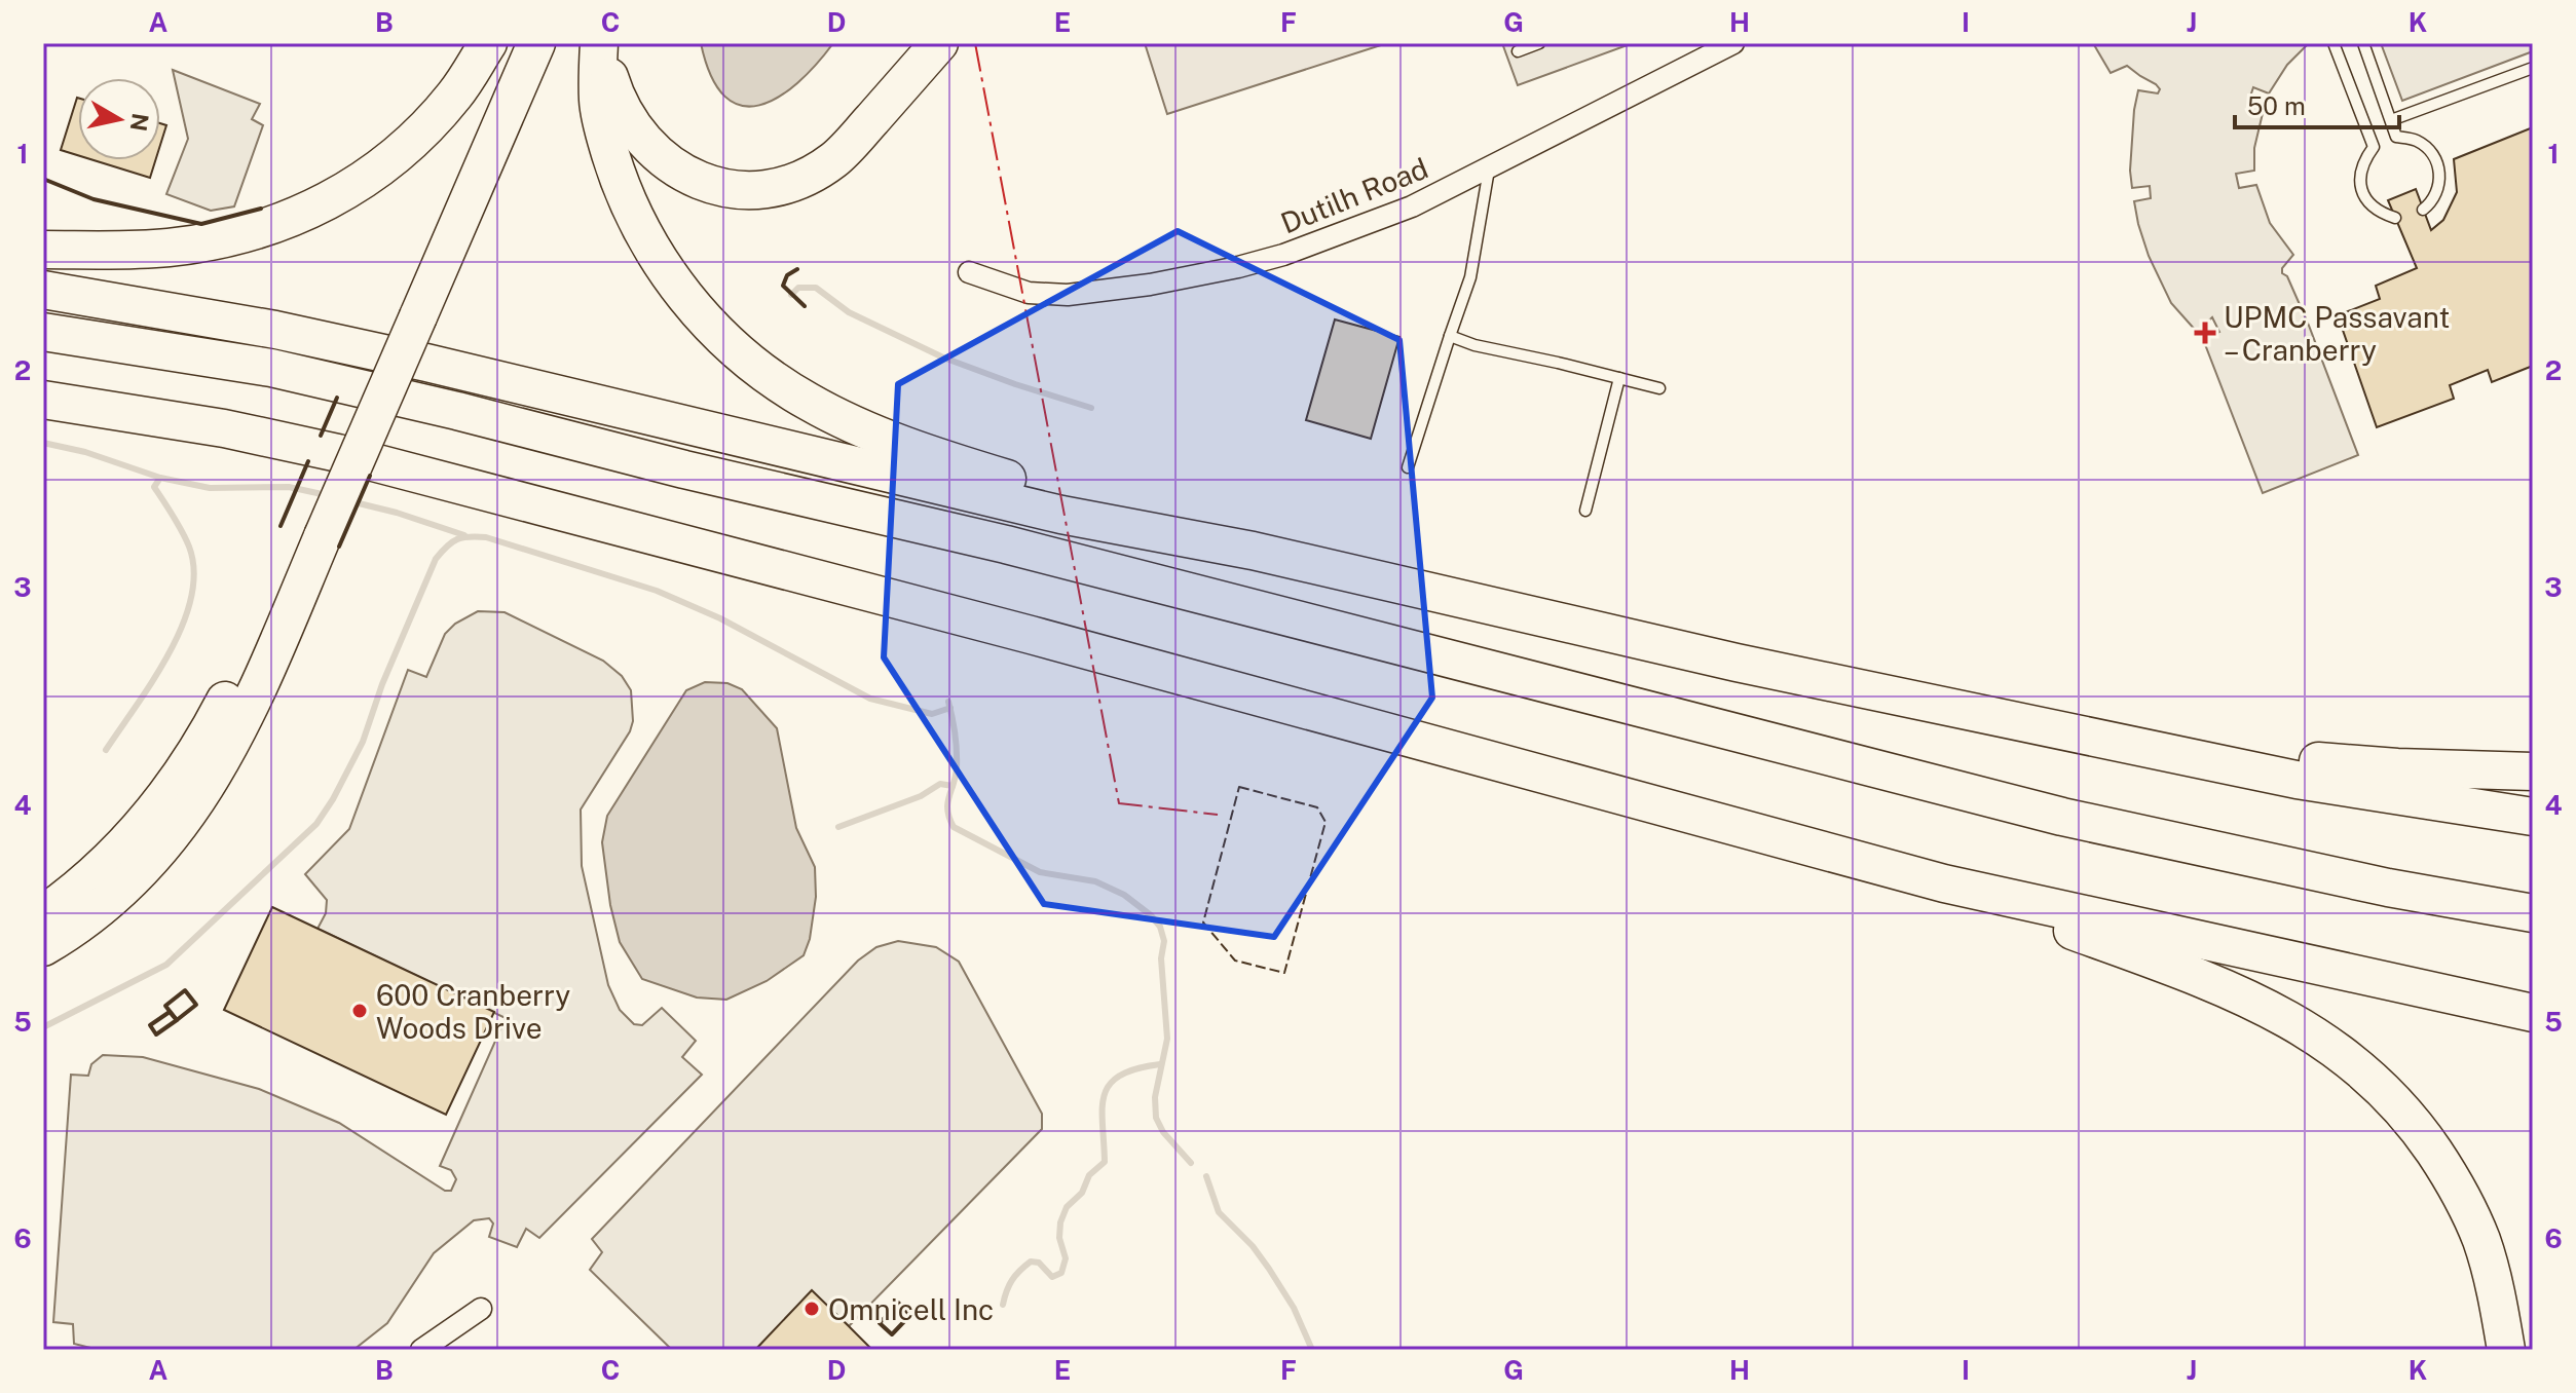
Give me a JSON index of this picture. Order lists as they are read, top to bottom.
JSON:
{
  "streets": {
    "street": ["Dutilh Road"]
  },
  "places": {
    "health": ["UPMC Passavant – Cranberry"],
    "other": ["600 Cranberry Woods Drive", "Omnicell Inc"]
  },
  "scale_bar": "50 m",
  "north": "right",
  "grid": {
    "columns": [
      "A",
      "B",
      "C",
      "D",
      "E",
      "F",
      "G",
      "H",
      "I",
      "J",
      "K"
    ],
    "rows": [
      "1",
      "2",
      "3",
      "4",
      "5",
      "6"
    ]
  }
}
